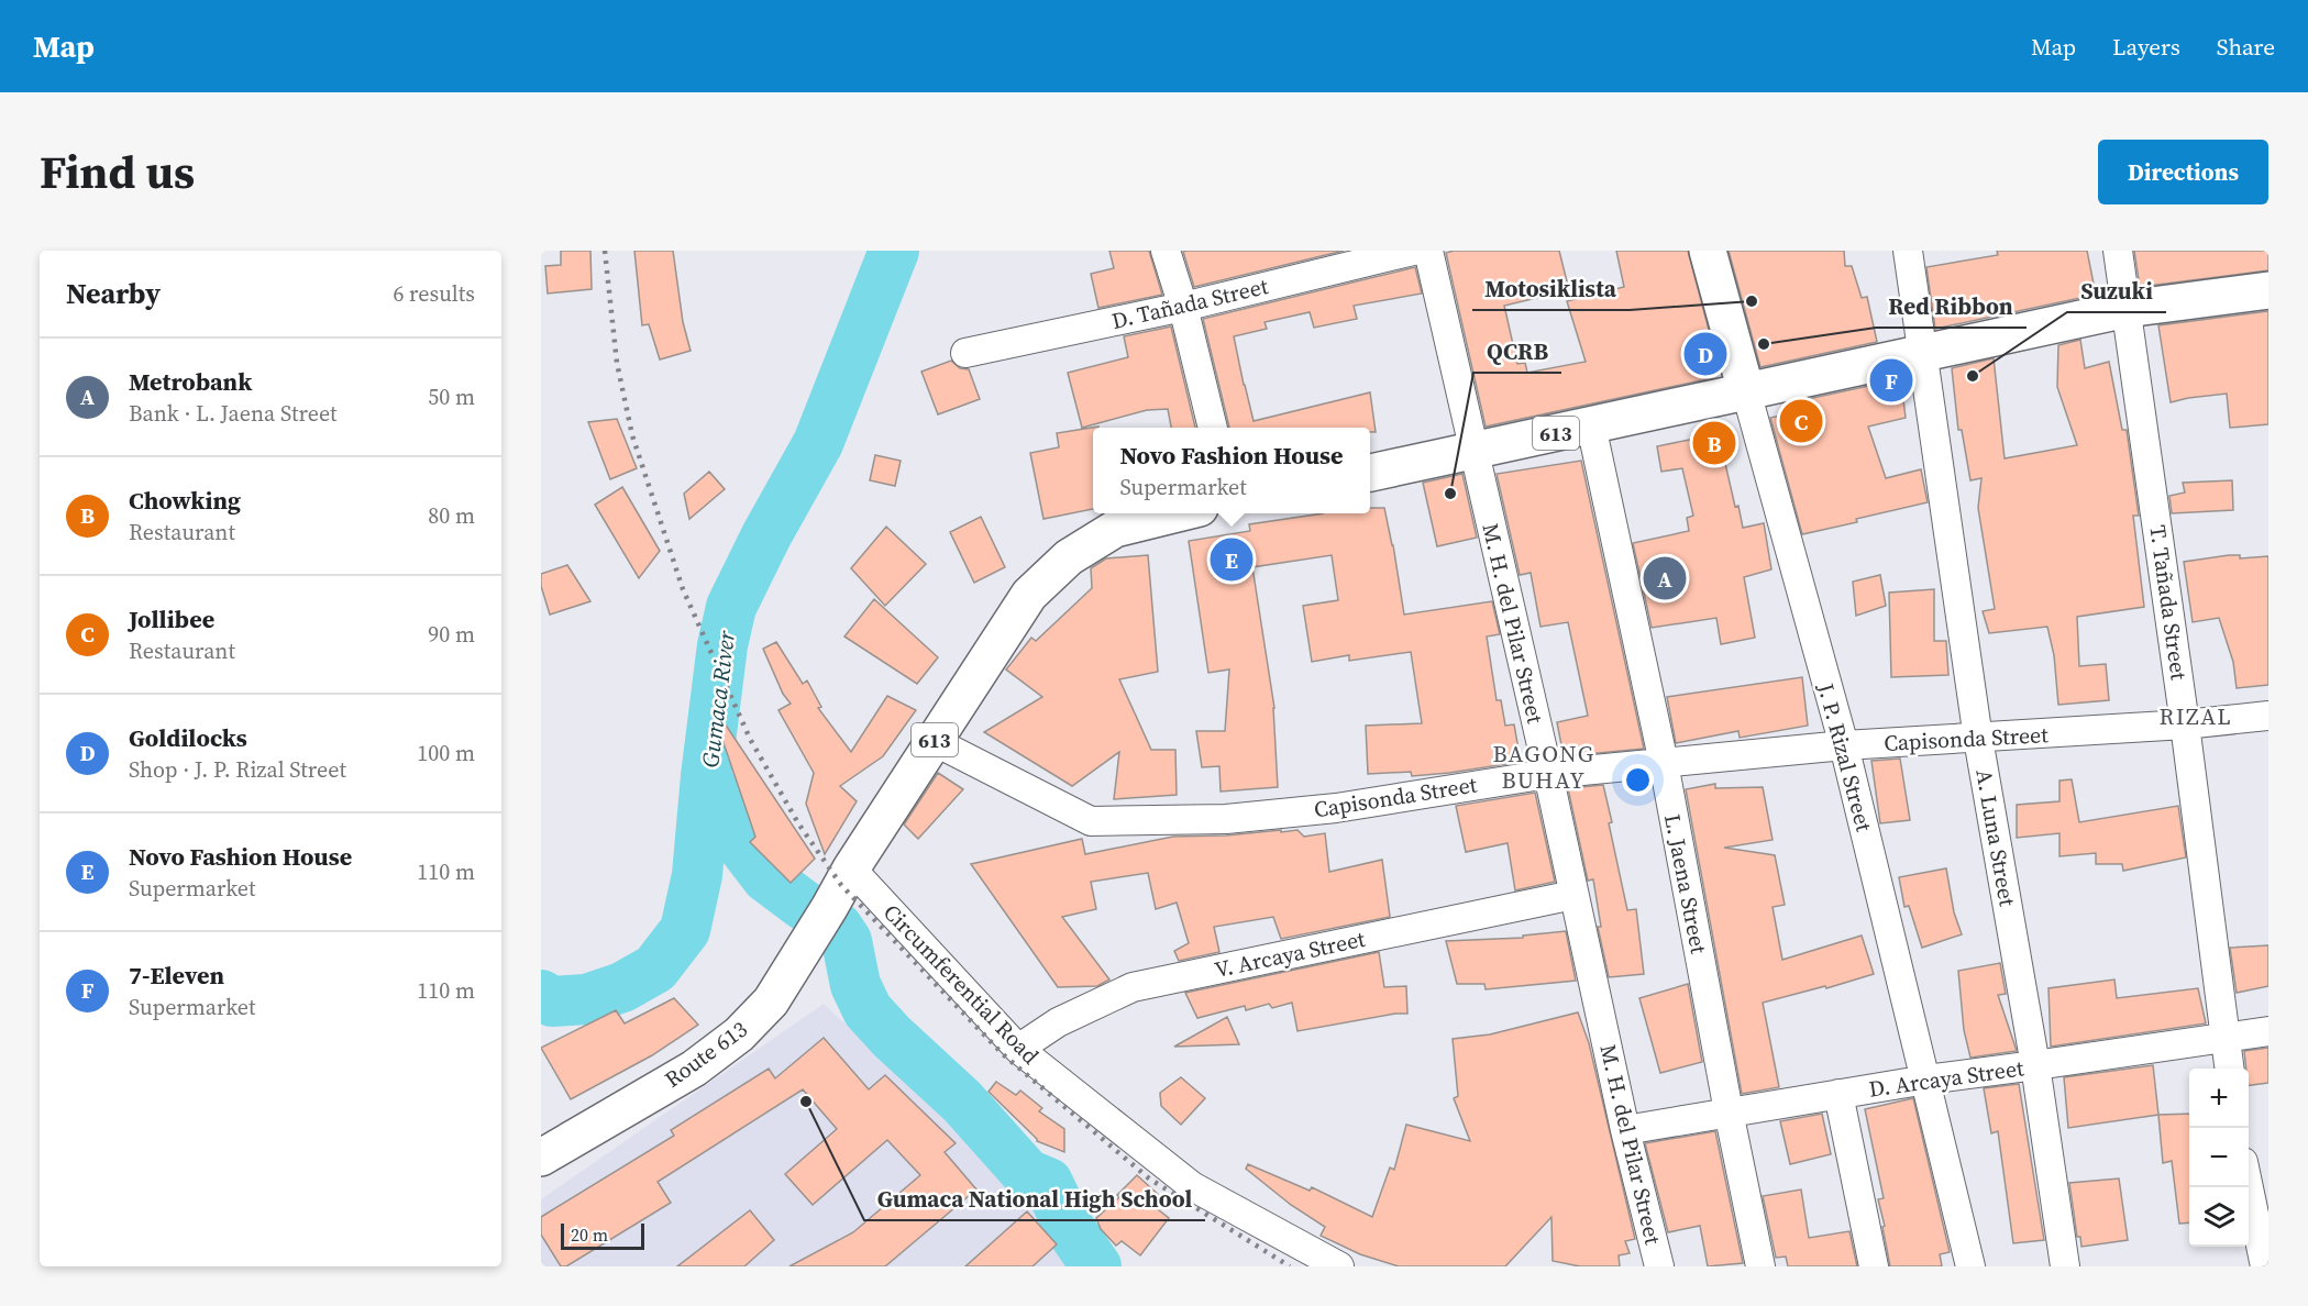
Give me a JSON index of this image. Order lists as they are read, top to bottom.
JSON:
{
  "streets": {
    "main road": ["613", "J. P. Rizal Street", "Route 613"],
    "street": [
      "D. Tañada Street",
      "T. Tañada Street",
      "M. H. del Pilar Street",
      "Capisonda Street",
      "A. Luna Street",
      "L. Jaena Street",
      "V. Arcaya Street",
      "Circumferential Road",
      "D. Arcaya Street"
    ]
  },
  "crossings": [
    ["613", "M. H. del Pilar Street"],
    ["613", "Capisonda Street"],
    ["613", "J. P. Rizal Street"],
    ["613", "L. Jaena Street"],
    ["613", "Circumferential Road"],
    ["613", "Route 613"],
    ["T. Tañada Street", "Capisonda Street"],
    ["T. Tañada Street", "D. Arcaya Street"],
    ["M. H. del Pilar Street", "Capisonda Street"],
    ["M. H. del Pilar Street", "V. Arcaya Street"],
    ["M. H. del Pilar Street", "D. Arcaya Street"],
    ["Capisonda Street", "J. P. Rizal Street"],
    ["Capisonda Street", "A. Luna Street"],
    ["Capisonda Street", "L. Jaena Street"],
    ["J. P. Rizal Street", "D. Arcaya Street"],
    ["A. Luna Street", "D. Arcaya Street"],
    ["L. Jaena Street", "D. Arcaya Street"],
    ["V. Arcaya Street", "Circumferential Road"],
    ["Circumferential Road", "Route 613"]
  ],
  "districts": ["RIZAL", "BAGONG BUHAY"],
  "water": ["Gumaca River"],
  "places": [
    "Motosiklista",
    "Red Ribbon",
    "Suzuki",
    "QCRB",
    "Gumaca National High School"
  ],
  "scale_bar": "20 m",
  "page": {
    "header": "Map",
    "nav": ["Map", "Layers", "Share"],
    "title": "Find us",
    "buttons": "Directions",
    "heading": ["Nearby", "6 results"],
    "pins": [
      "D",
      "F",
      "C",
      "B",
      "E",
      "A"
    ],
    "list": [
      {
        "mark": "A",
        "name": "Metrobank",
        "note": "Bank · L. Jaena Street",
        "value": "50 m"
      },
      {
        "mark": "B",
        "name": "Chowking",
        "note": "Restaurant",
        "value": "80 m"
      },
      {
        "mark": "C",
        "name": "Jollibee",
        "note": "Restaurant",
        "value": "90 m"
      },
      {
        "mark": "D",
        "name": "Goldilocks",
        "note": "Shop · J. P. Rizal Street",
        "value": "100 m"
      },
      {
        "mark": "E",
        "name": "Novo Fashion House",
        "note": "Supermarket",
        "value": "110 m"
      },
      {
        "mark": "F",
        "name": "7-Eleven",
        "note": "Supermarket",
        "value": "110 m"
      }
    ],
    "popup": ["Novo Fashion House", "Supermarket"],
    "map_buttons": ["+", "−"],
    "scale": "20 m"
  }
}
